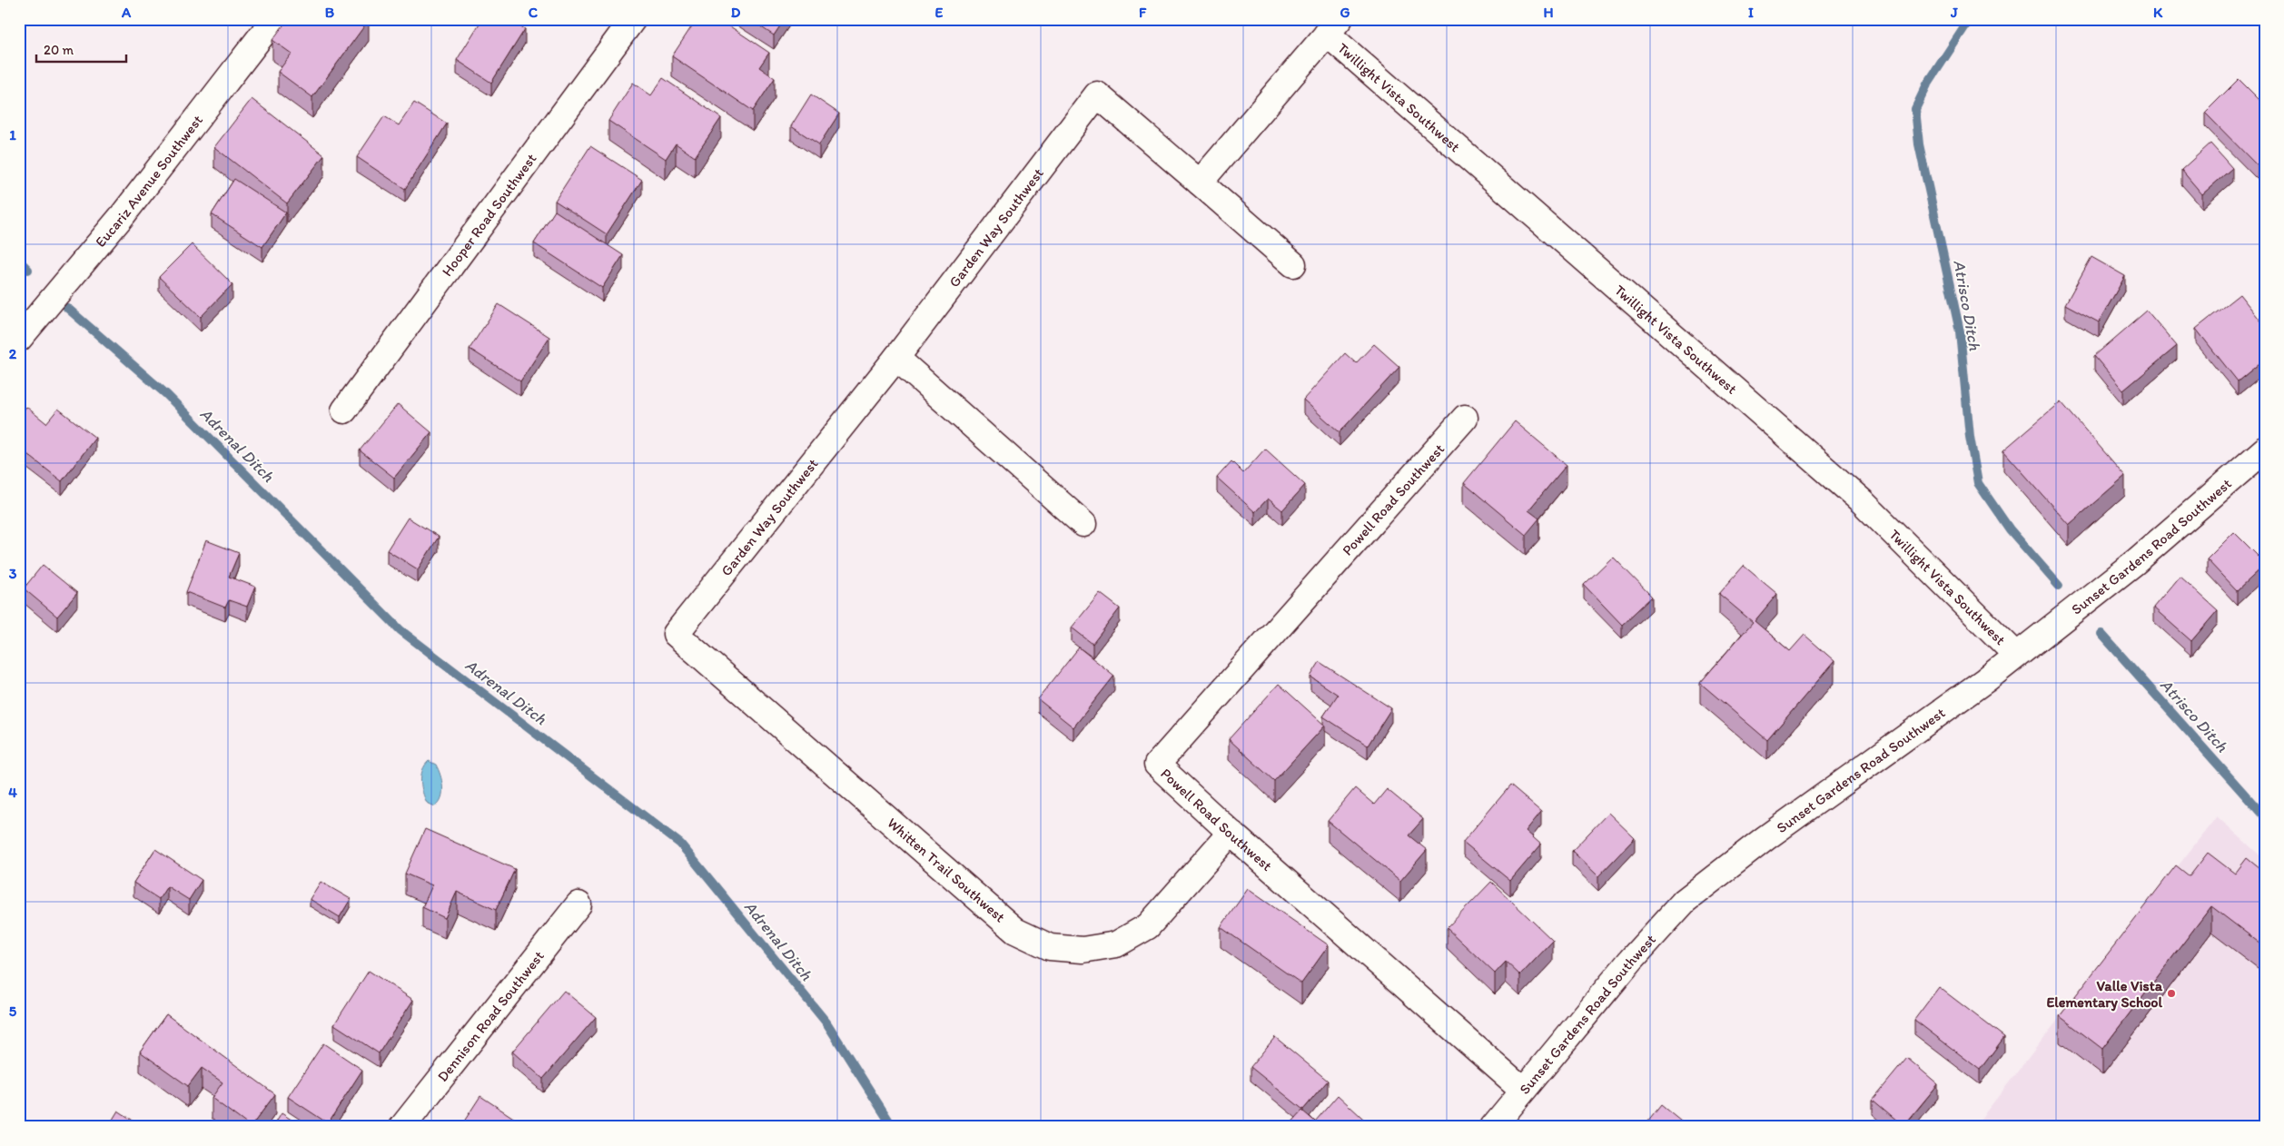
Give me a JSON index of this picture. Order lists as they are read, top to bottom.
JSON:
{
  "streets": {
    "street": [
      "Twillight Vista Southwest",
      "Eucariz Avenue Southwest",
      "Hooper Road Southwest",
      "Garden Way Southwest",
      "Powell Road Southwest",
      "Sunset Gardens Road Southwest",
      "Whitten Trail Southwest",
      "Dennison Road Southwest"
    ]
  },
  "crossings": [
    ["Twillight Vista Southwest", "Sunset Gardens Road Southwest"],
    ["Garden Way Southwest", "Whitten Trail Southwest"],
    ["Powell Road Southwest", "Sunset Gardens Road Southwest"],
    ["Powell Road Southwest", "Whitten Trail Southwest"]
  ],
  "water": ["Atrisco Ditch", "Adrenal Ditch"],
  "places": ["Valle Vista Elementary School"],
  "scale_bar": "20 m",
  "grid": {
    "columns": [
      "A",
      "B",
      "C",
      "D",
      "E",
      "F",
      "G",
      "H",
      "I",
      "J",
      "K"
    ],
    "rows": [
      "1",
      "2",
      "3",
      "4",
      "5"
    ]
  }
}
